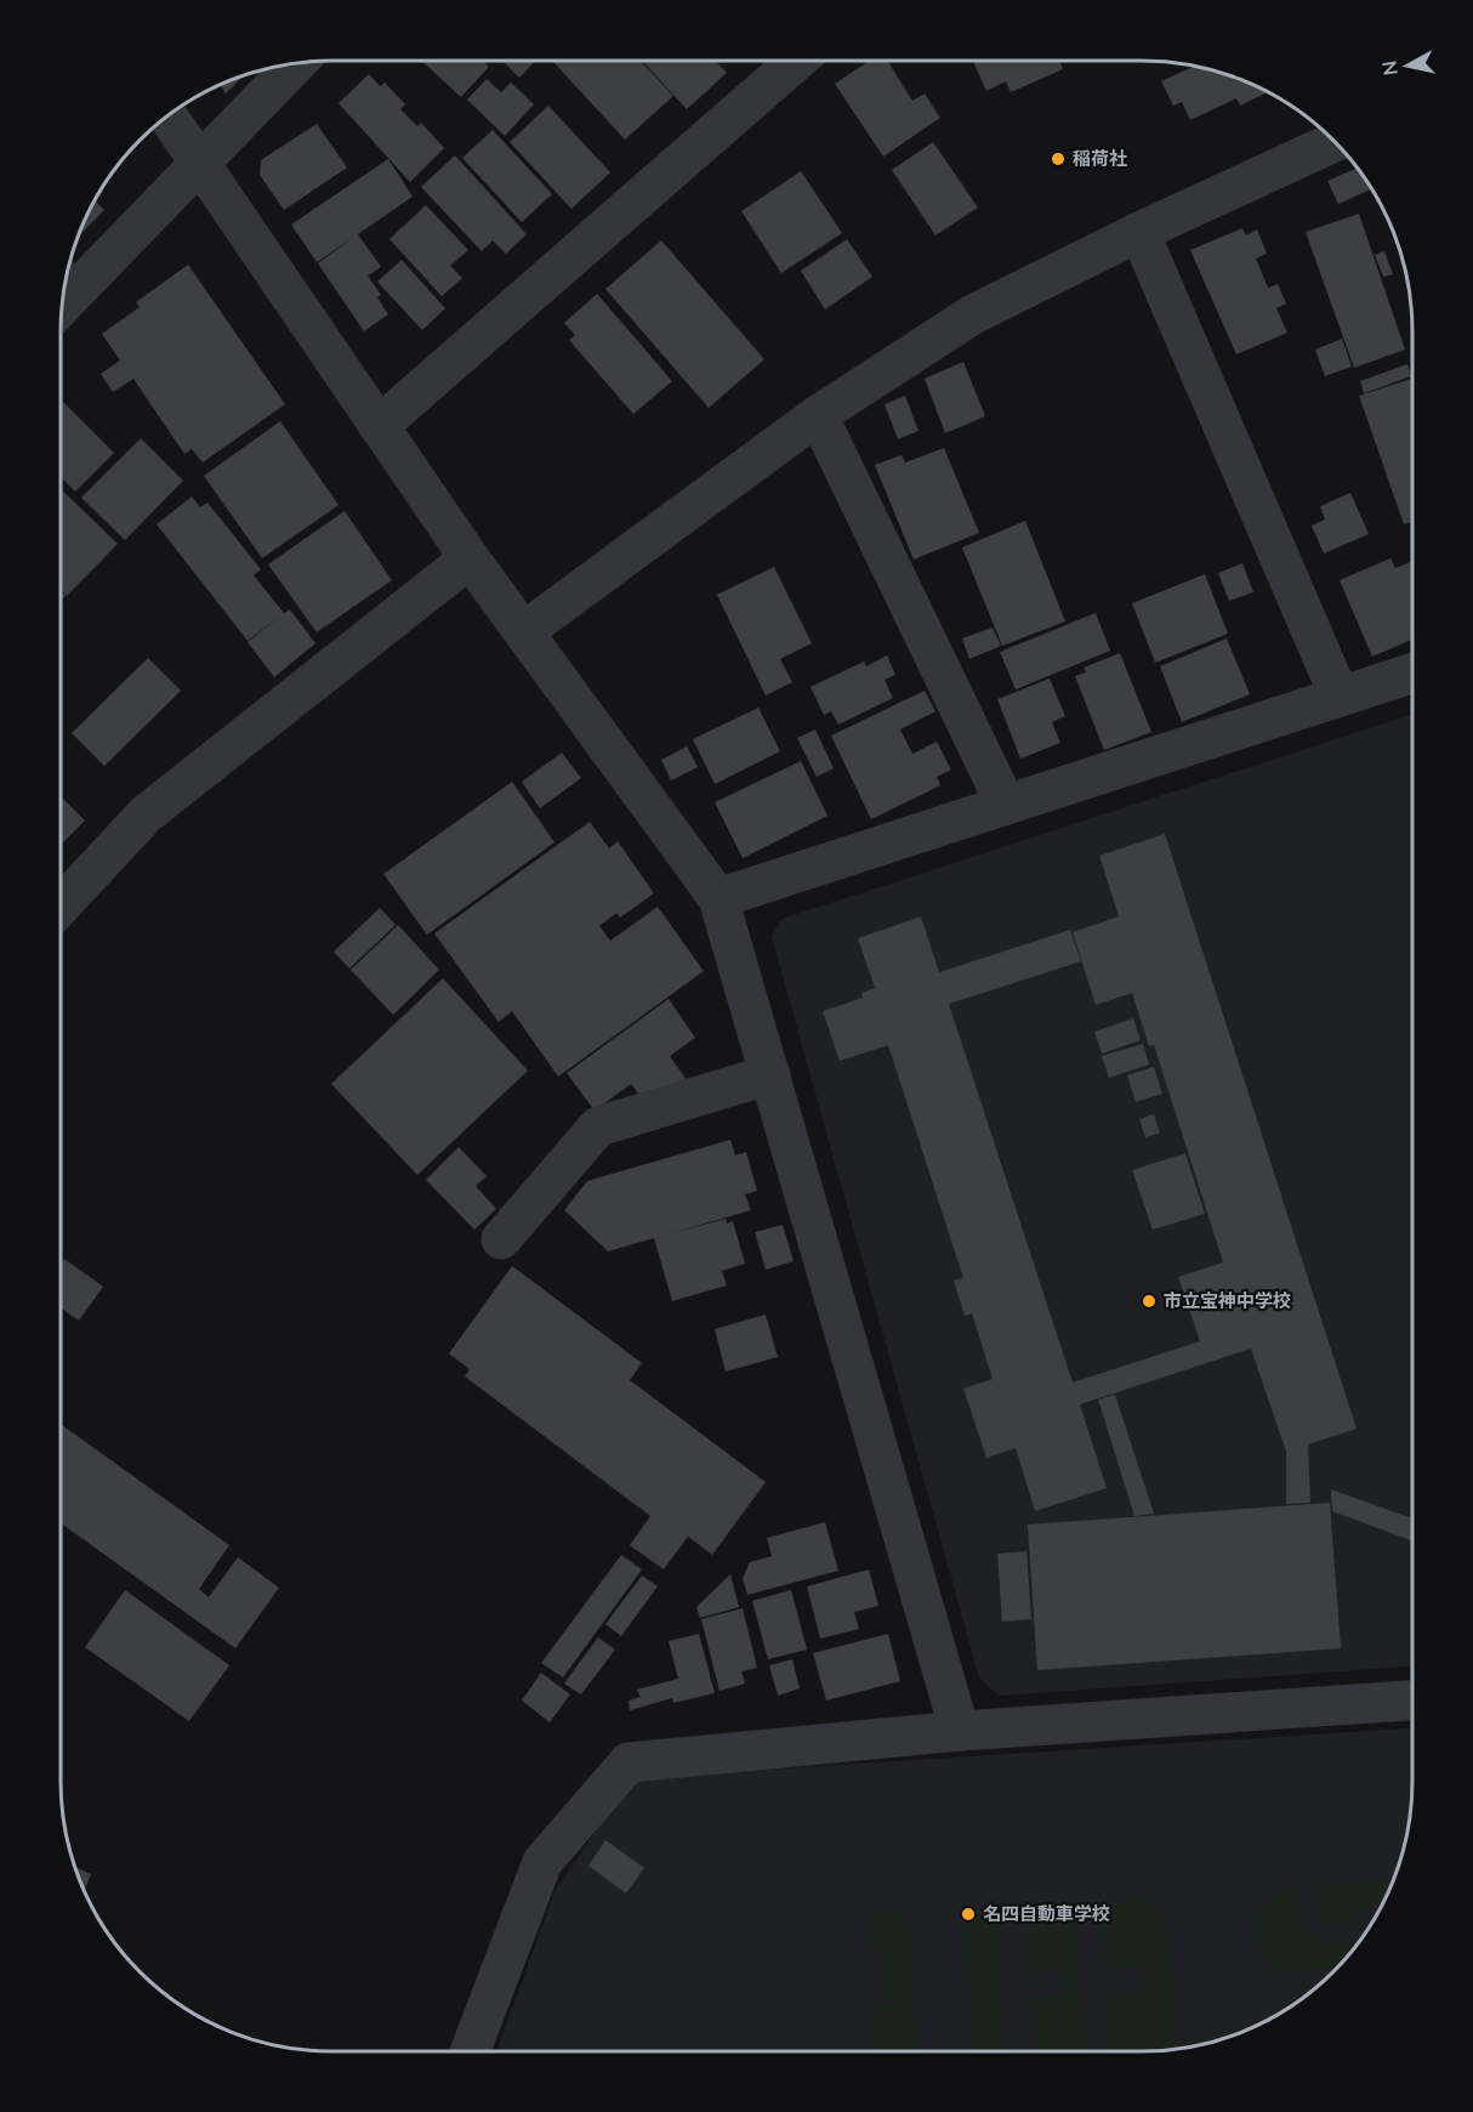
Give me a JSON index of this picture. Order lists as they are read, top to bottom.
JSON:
{
  "places": ["稲荷社", "市立宝神中学校", "名四自動車学校"],
  "north": "left"
}
